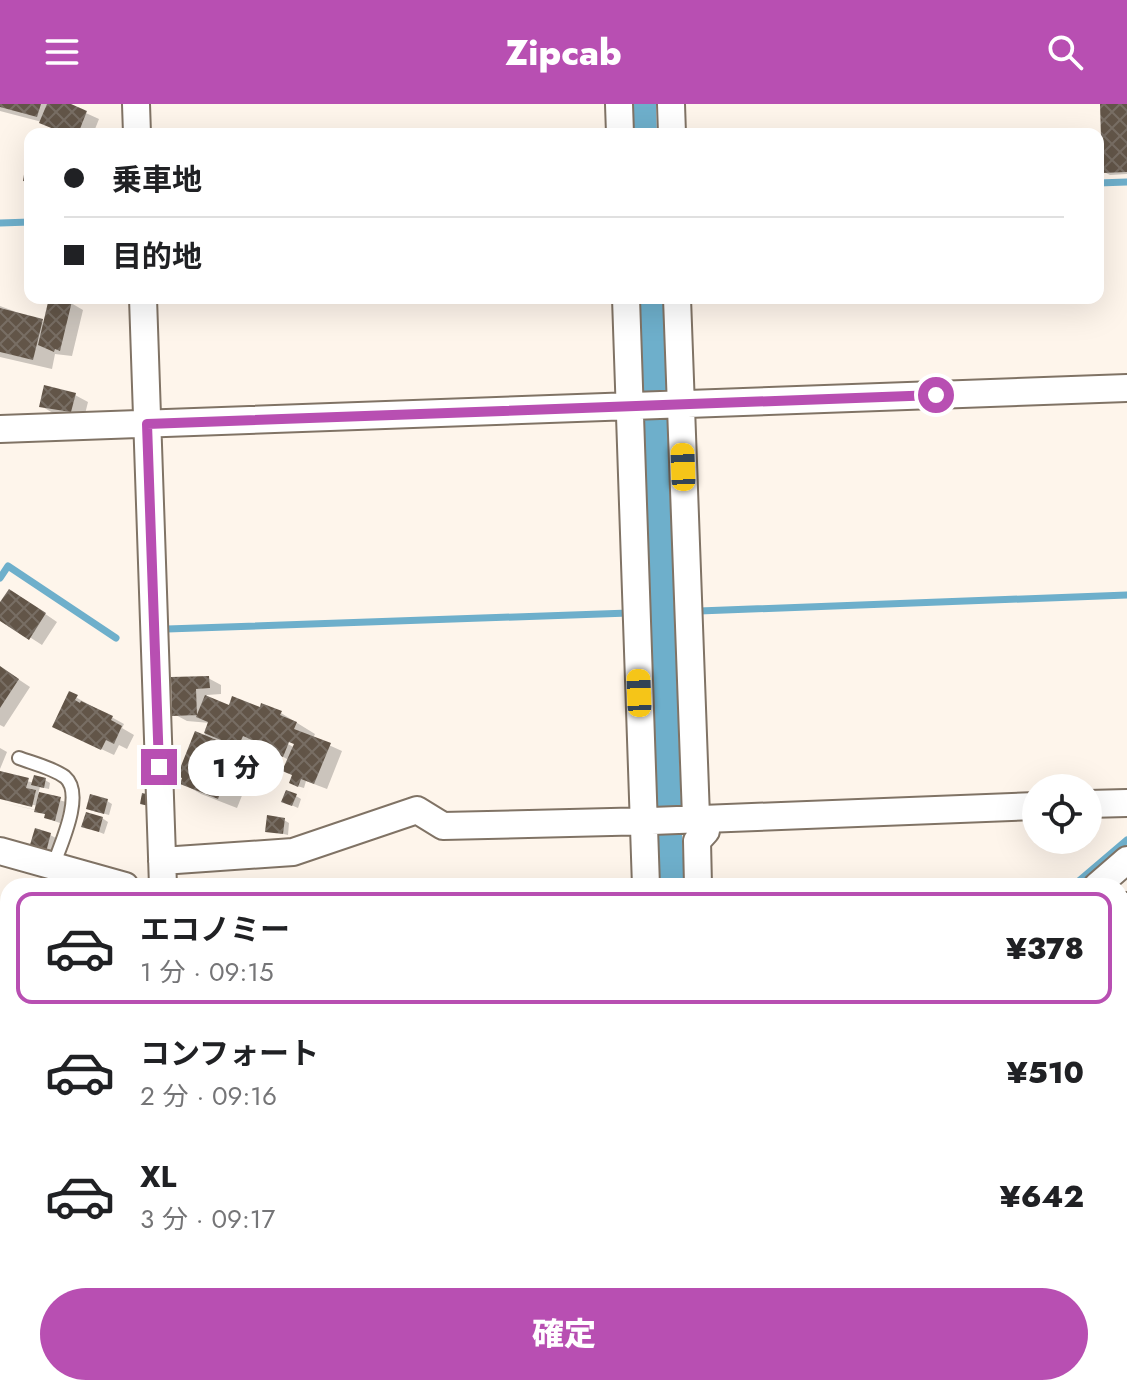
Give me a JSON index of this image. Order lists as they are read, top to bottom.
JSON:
{
  "page": {
    "header": "Zipcab",
    "banner": ["乗車地", "目的地"],
    "bubble": "1 分",
    "list": [
      {
        "name": "エコノミー",
        "note": "1 分 · 09:15",
        "value": "¥378"
      },
      {
        "name": "コンフォート",
        "note": "2 分 · 09:16",
        "value": "¥510"
      },
      {
        "name": "XL",
        "note": "3 分 · 09:17",
        "value": "¥642"
      }
    ],
    "buttons": "確定"
  }
}
